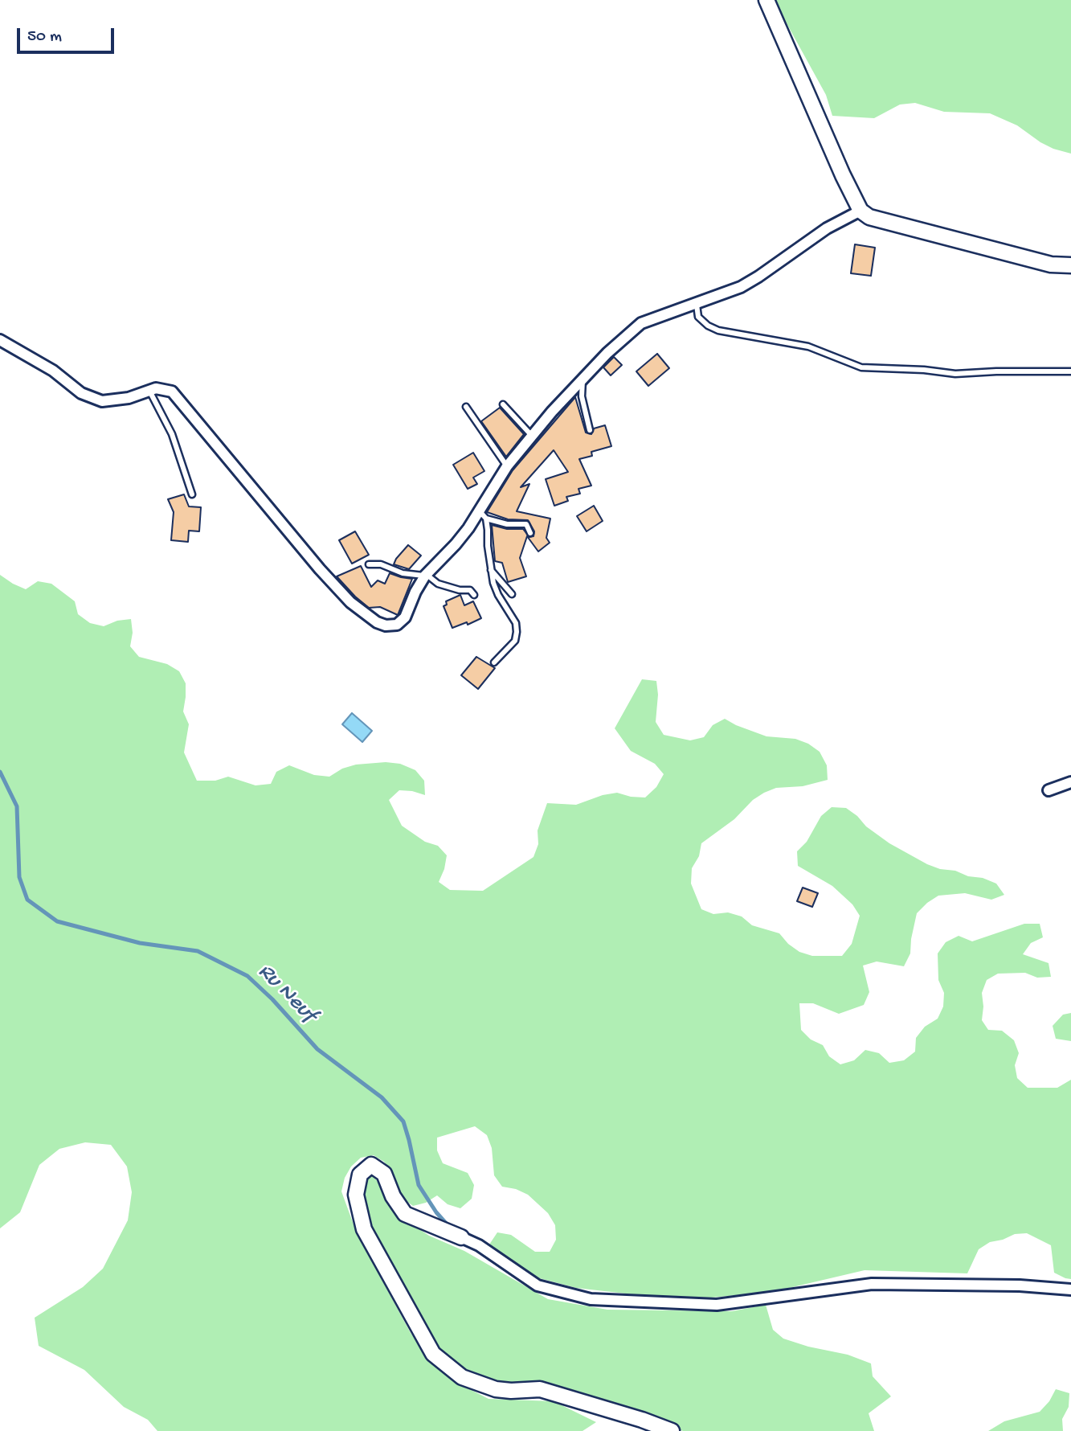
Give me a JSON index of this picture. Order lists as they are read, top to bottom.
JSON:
{
  "water": ["Ru Neuf"],
  "scale_bar": "50 m"
}
